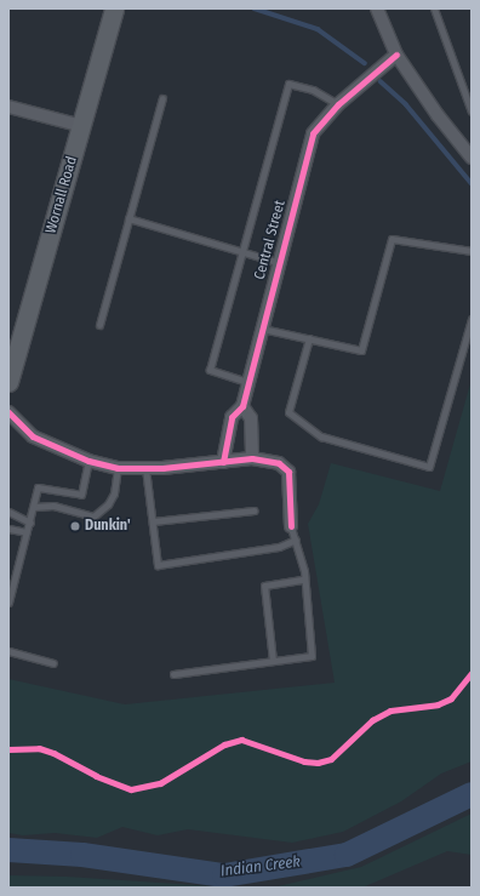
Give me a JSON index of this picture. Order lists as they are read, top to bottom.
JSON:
{
  "streets": {
    "main road": ["Wornall Road"],
    "street": ["Central Street"]
  },
  "water": ["Indian Creek"],
  "places": ["Dunkin'"]
}
